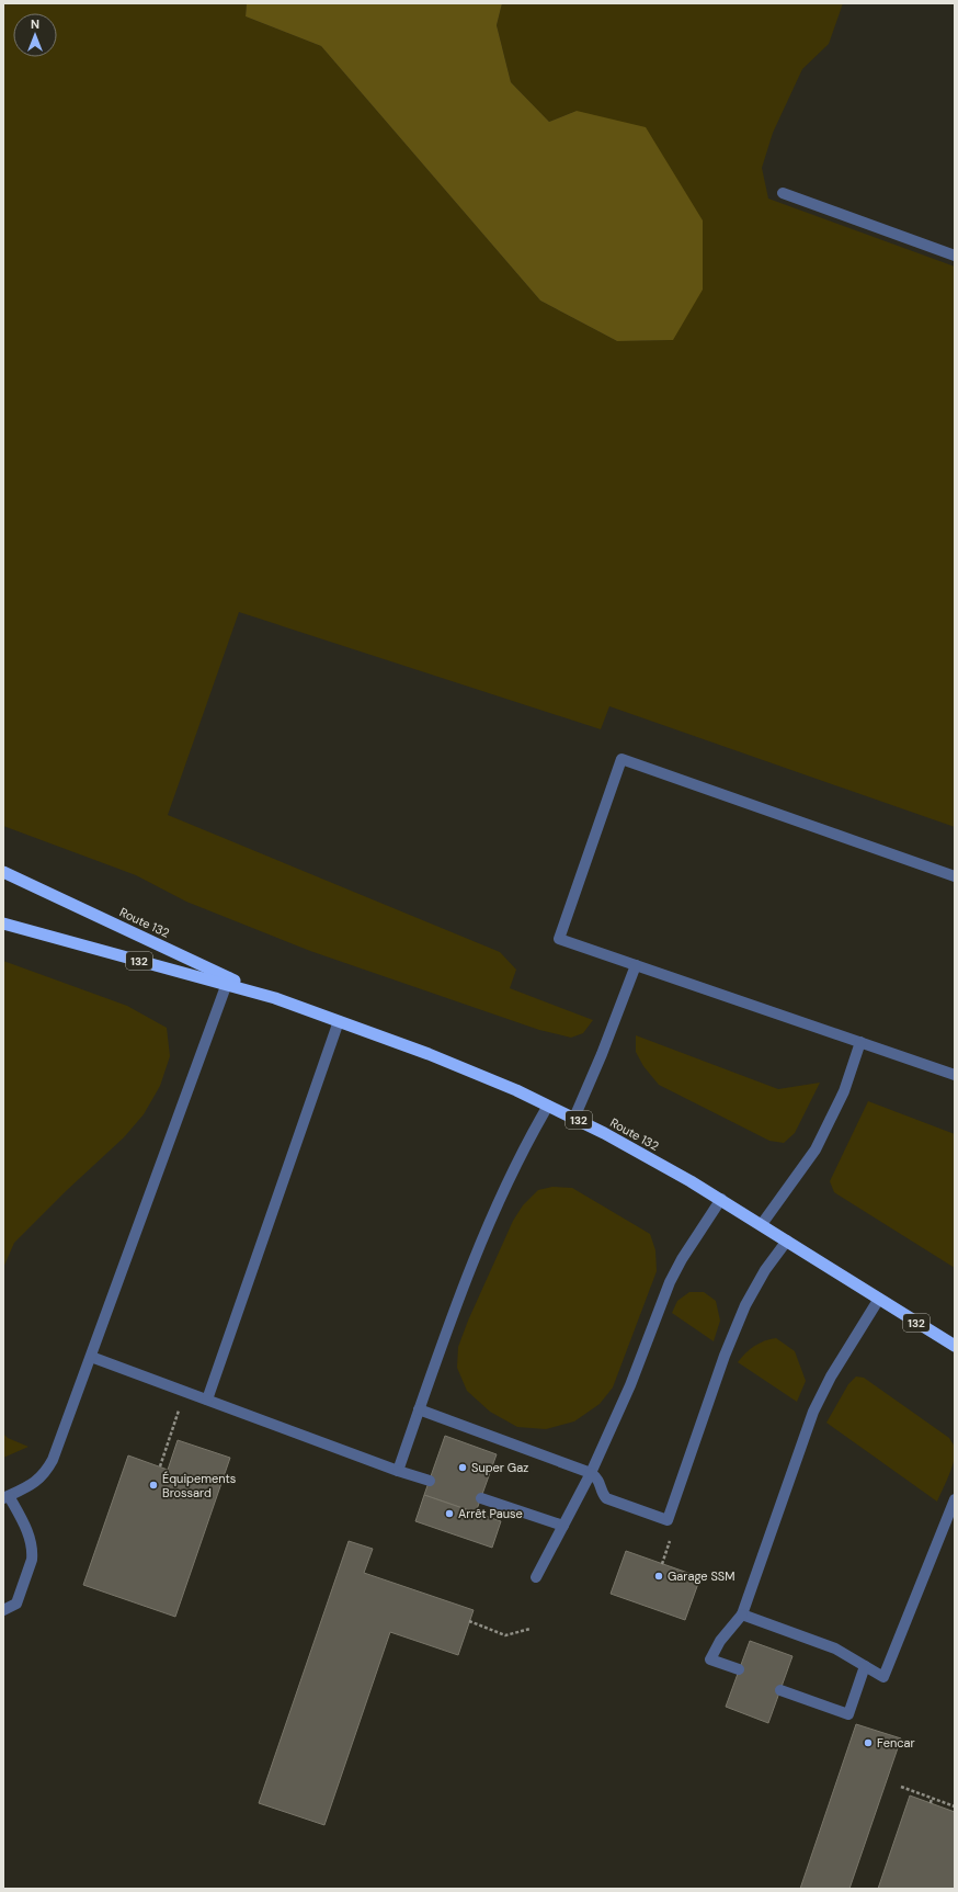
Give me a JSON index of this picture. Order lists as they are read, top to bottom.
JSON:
{
  "streets": {
    "highway": ["Route 132", "132"]
  },
  "places": [
    "Super Gaz",
    "Équipements Brossard",
    "Arrêt Pause",
    "Garage SSM",
    "Fencar"
  ],
  "north": "top"
}
